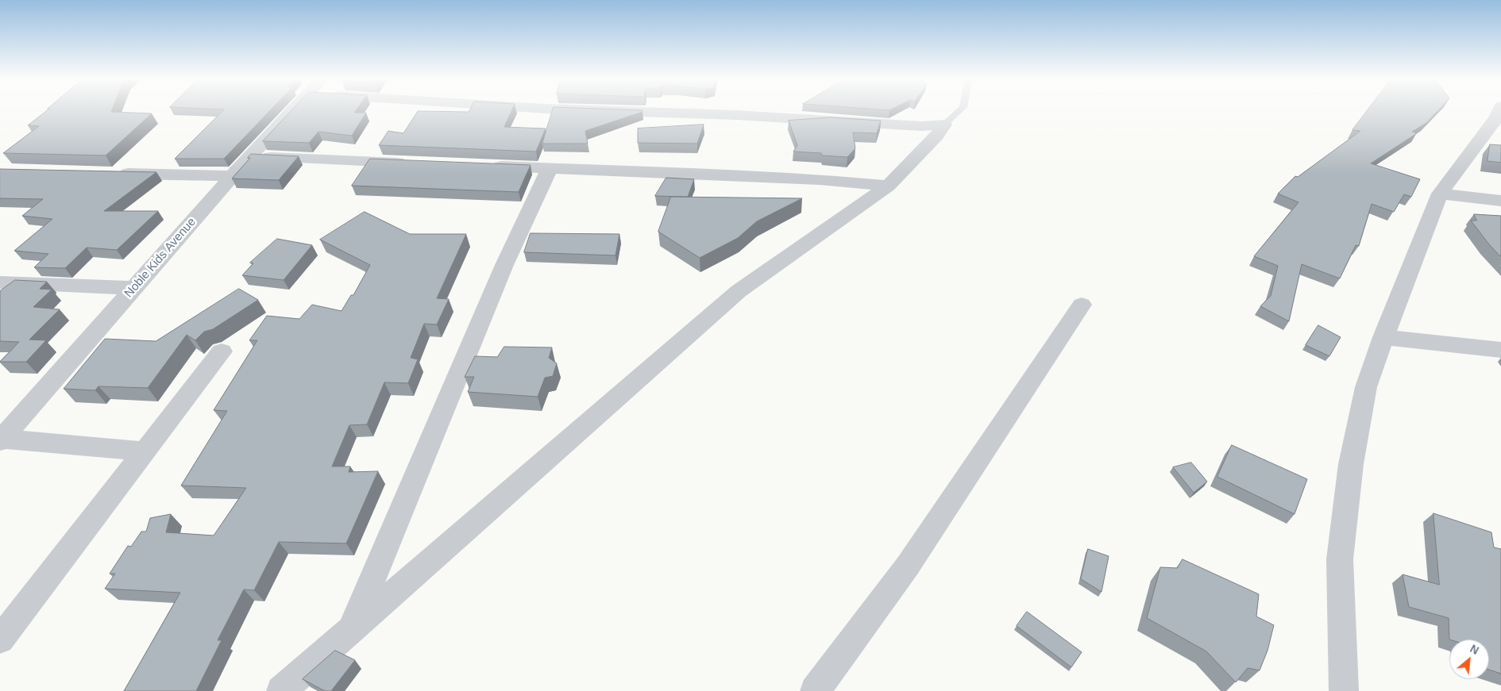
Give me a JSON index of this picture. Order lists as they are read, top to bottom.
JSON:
{
  "streets": {
    "street": ["Noble Kids Avenue"]
  },
  "north": "top right"
}
